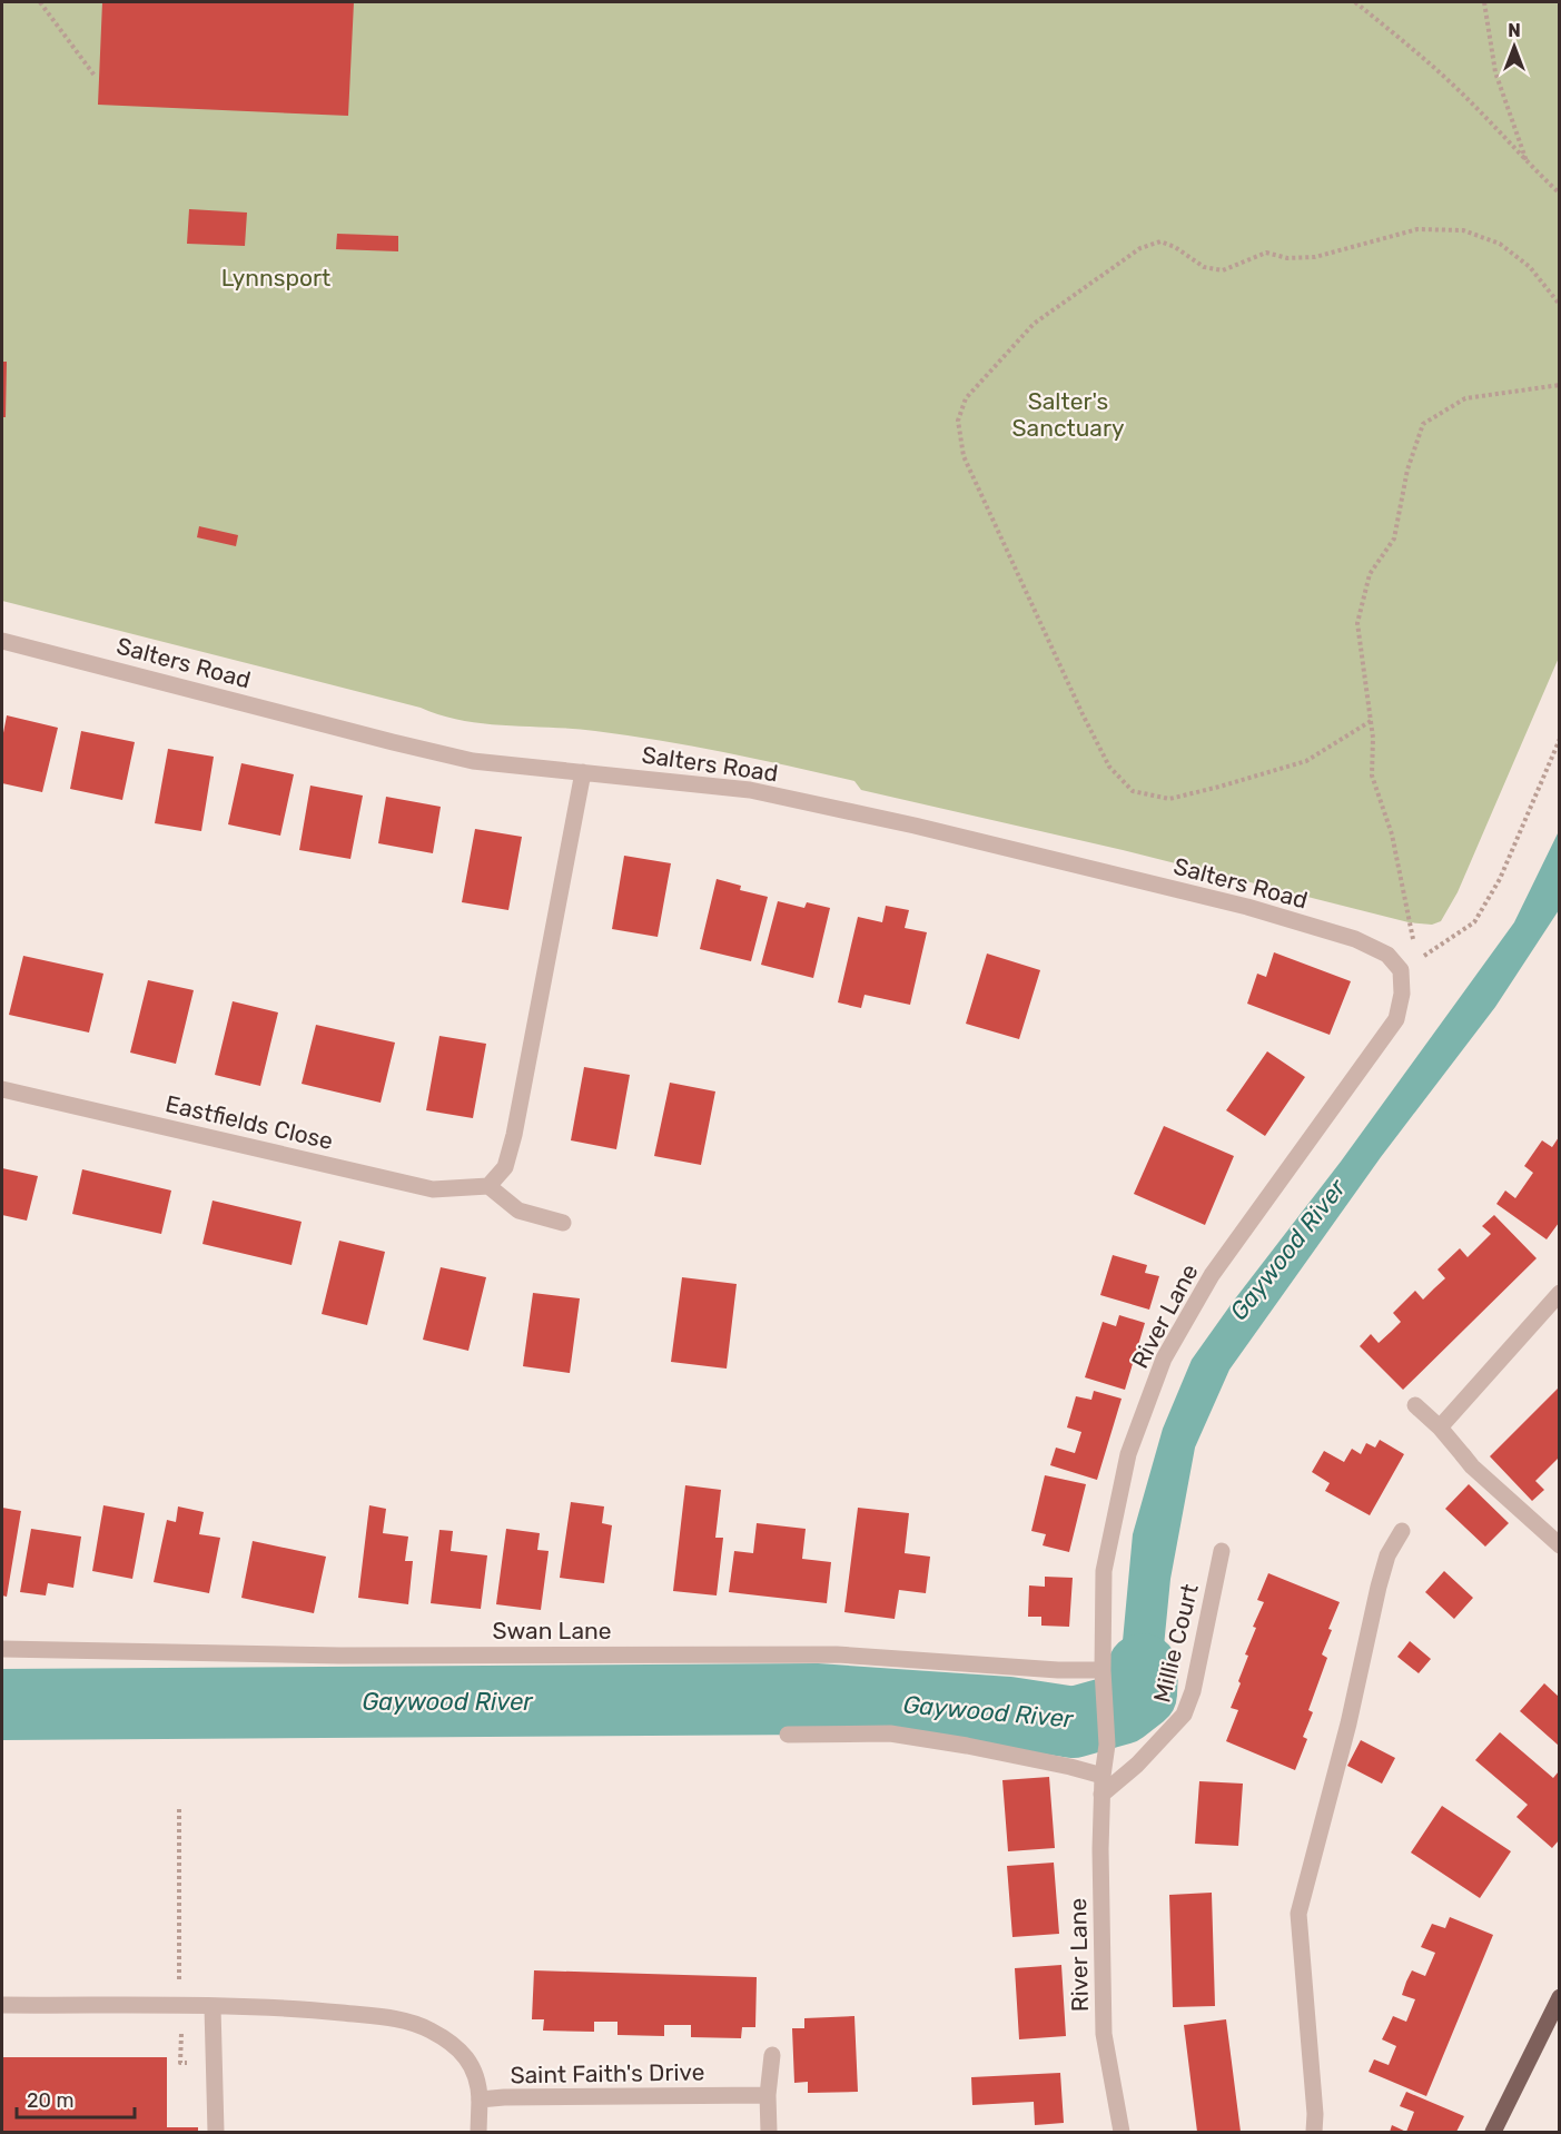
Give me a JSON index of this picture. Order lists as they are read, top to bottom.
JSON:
{
  "streets": {
    "street": [
      "Salters Road",
      "Eastfields Close",
      "River Lane",
      "Swan Lane",
      "Millie Court",
      "Saint Faith's Drive"
    ]
  },
  "crossings": [
    ["Salters Road", "River Lane"],
    ["River Lane", "Swan Lane"],
    ["River Lane", "Millie Court"]
  ],
  "water": ["Gaywood River"],
  "parks": ["Lynnsport", "Salter's Sanctuary"],
  "scale_bar": "20 m",
  "north": "top"
}
